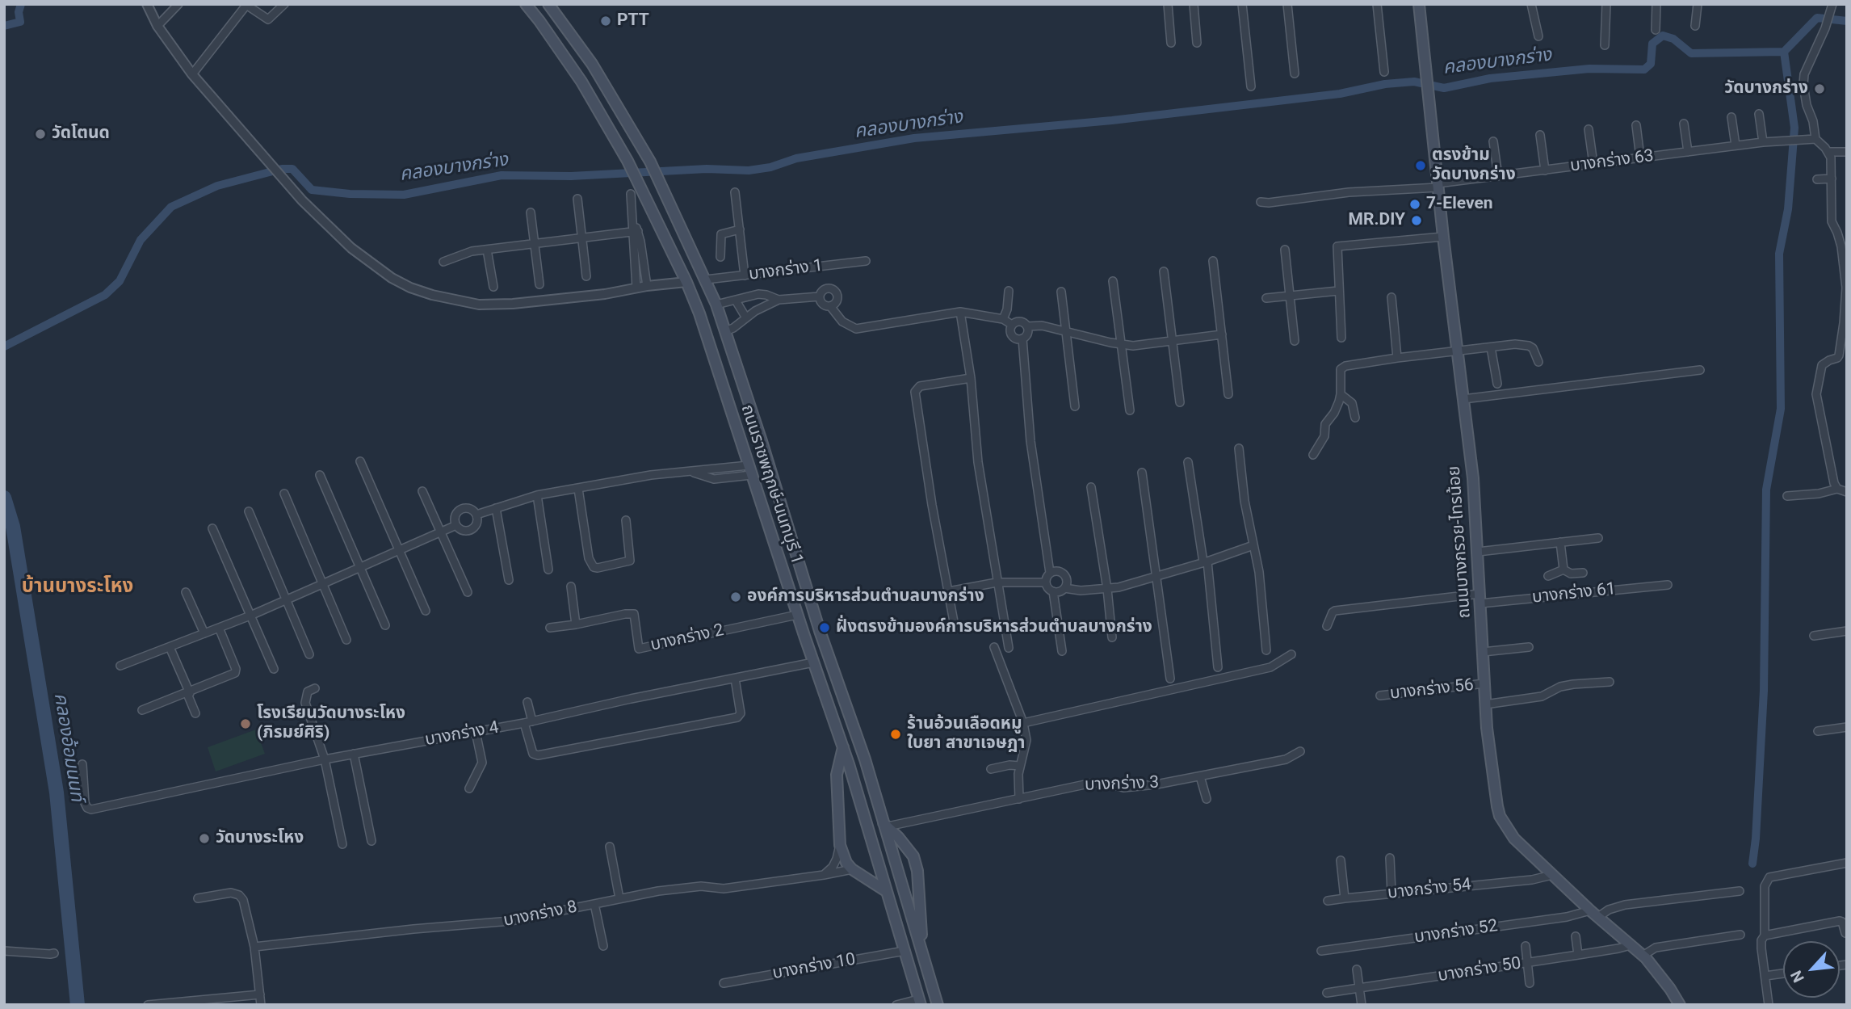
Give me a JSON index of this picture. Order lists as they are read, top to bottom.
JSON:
{
  "streets": {
    "main road": ["ถนนราชพฤกษ์-นนทบุรี 1", "ถนนบางกรวย-ไทรน้อย"],
    "street": [
      "บางกร่าง 63",
      "บางกร่าง 1",
      "บางกร่าง 61",
      "บางกร่าง 2",
      "บางกร่าง 56",
      "บางกร่าง 4",
      "บางกร่าง 3",
      "บางกร่าง 54",
      "บางกร่าง 8",
      "บางกร่าง 52",
      "บางกร่าง 10",
      "บางกร่าง 50"
    ]
  },
  "crossings": [
    ["บางกร่าง 63", "ถนนบางกรวย-ไทรน้อย"],
    ["บางกร่าง 1", "ถนนราชพฤกษ์-นนทบุรี 1"],
    ["ถนนราชพฤกษ์-นนทบุรี 1", "บางกร่าง 2"],
    ["ถนนราชพฤกษ์-นนทบุรี 1", "บางกร่าง 4"],
    ["ถนนราชพฤกษ์-นนทบุรี 1", "บางกร่าง 3"],
    ["ถนนราชพฤกษ์-นนทบุรี 1", "บางกร่าง 10"],
    ["ถนนบางกรวย-ไทรน้อย", "บางกร่าง 61"],
    ["ถนนบางกรวย-ไทรน้อย", "บางกร่าง 56"],
    ["ถนนบางกรวย-ไทรน้อย", "บางกร่าง 54"],
    ["ถนนบางกรวย-ไทรน้อย", "บางกร่าง 52"],
    ["ถนนบางกรวย-ไทรน้อย", "บางกร่าง 50"]
  ],
  "districts": ["บ้านบางระโหง"],
  "water": ["คลองบางกร่าง", "คลองอ้อมนนท์"],
  "places": [
    "PTT",
    "วัดบางกร่าง",
    "วัดโตนด",
    "ตรงข้าม วัดบางกร่าง",
    "7-Eleven",
    "MR.DIY",
    "องค์การบริหารส่วนตำบลบางกร่าง",
    "ฝั่งตรงข้ามองค์การบริหารส่วนตำบลบางกร่าง",
    "โรงเรียนวัดบางระโหง (ภิรมย์ศิริ)",
    "ร้านอ้วนเลือดหมู ใบยา สาขาเจษฎา",
    "วัดบางระโหง"
  ],
  "north": "bottom left"
}
